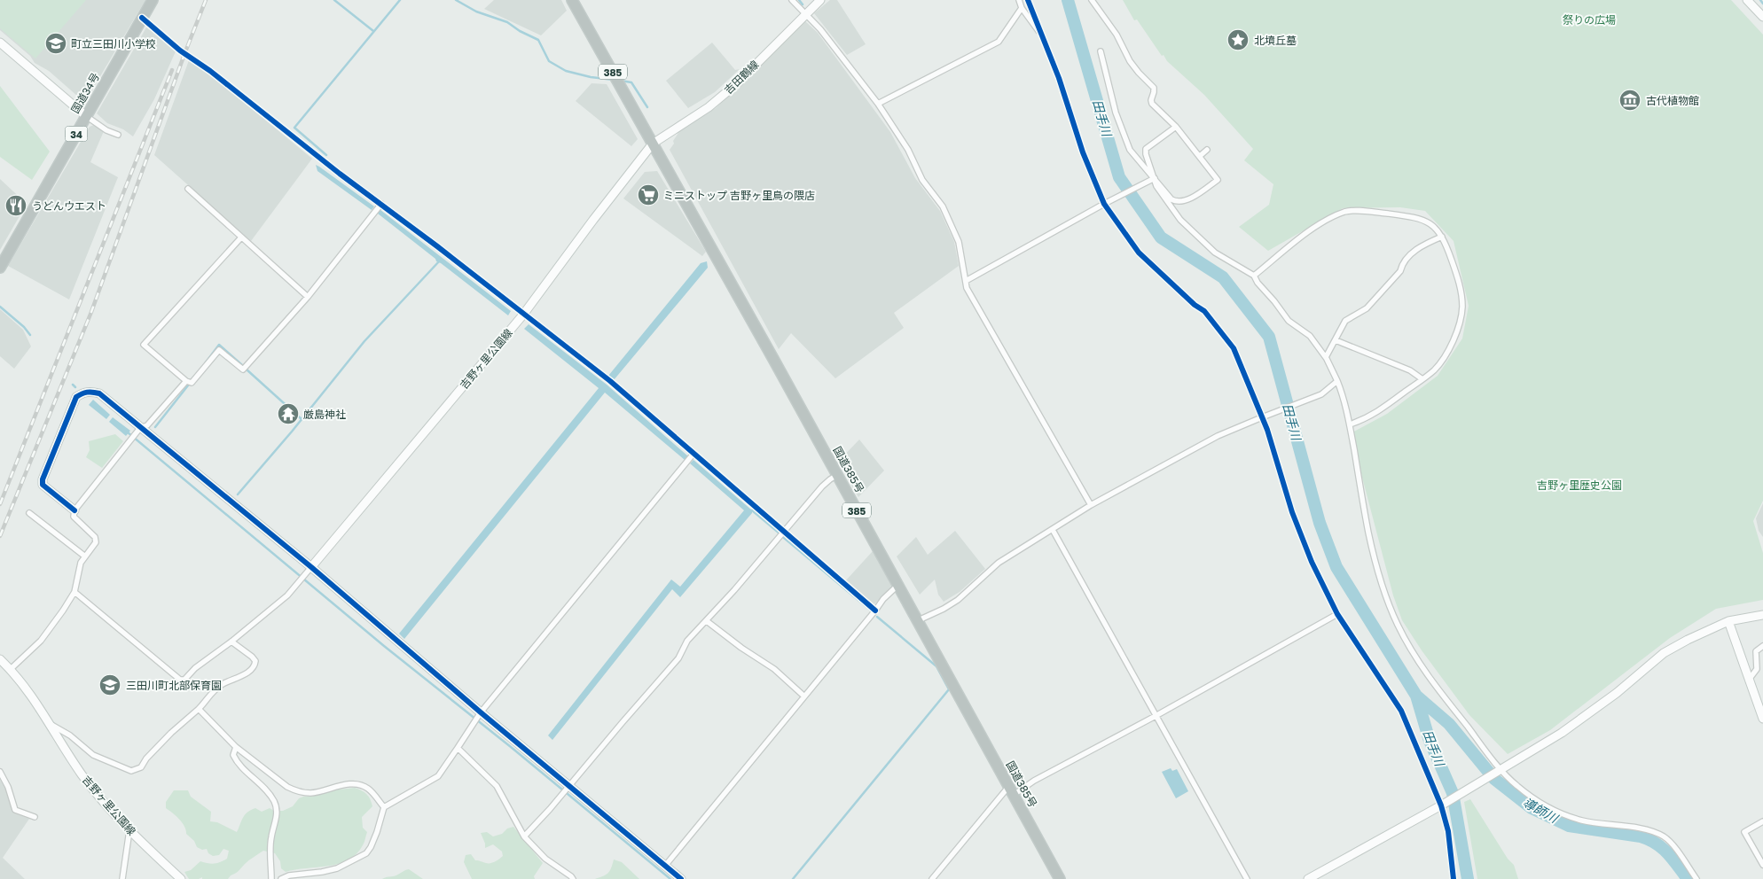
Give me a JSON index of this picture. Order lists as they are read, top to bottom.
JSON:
{
  "streets": {
    "highway": [
      "385",
      "国道34号",
      "34",
      "国道385号"
    ],
    "street": ["吉田鶴線", "吉野ヶ里公園線"]
  },
  "crossings": [
    ["385", "吉田鶴線"],
    ["385", "吉野ヶ里公園線"],
    ["385", "国道385号"],
    ["吉田鶴線", "吉野ヶ里公園線"],
    ["吉田鶴線", "国道385号"],
    ["吉野ヶ里公園線", "国道385号"]
  ],
  "water": ["田手川", "導師川"],
  "parks": ["祭りの広場", "吉野ヶ里歴史公園"],
  "places": {
    "place": ["北墳丘墓"],
    "school or university": ["町立三田川小学校", "三田川町北部保育園"],
    "museum": ["古代植物館"],
    "supermarket": ["ミニストップ 吉野ヶ里鳥の隈店"],
    "restaurant": ["うどんウエスト"],
    "temple": ["厳島神社"]
  }
}
